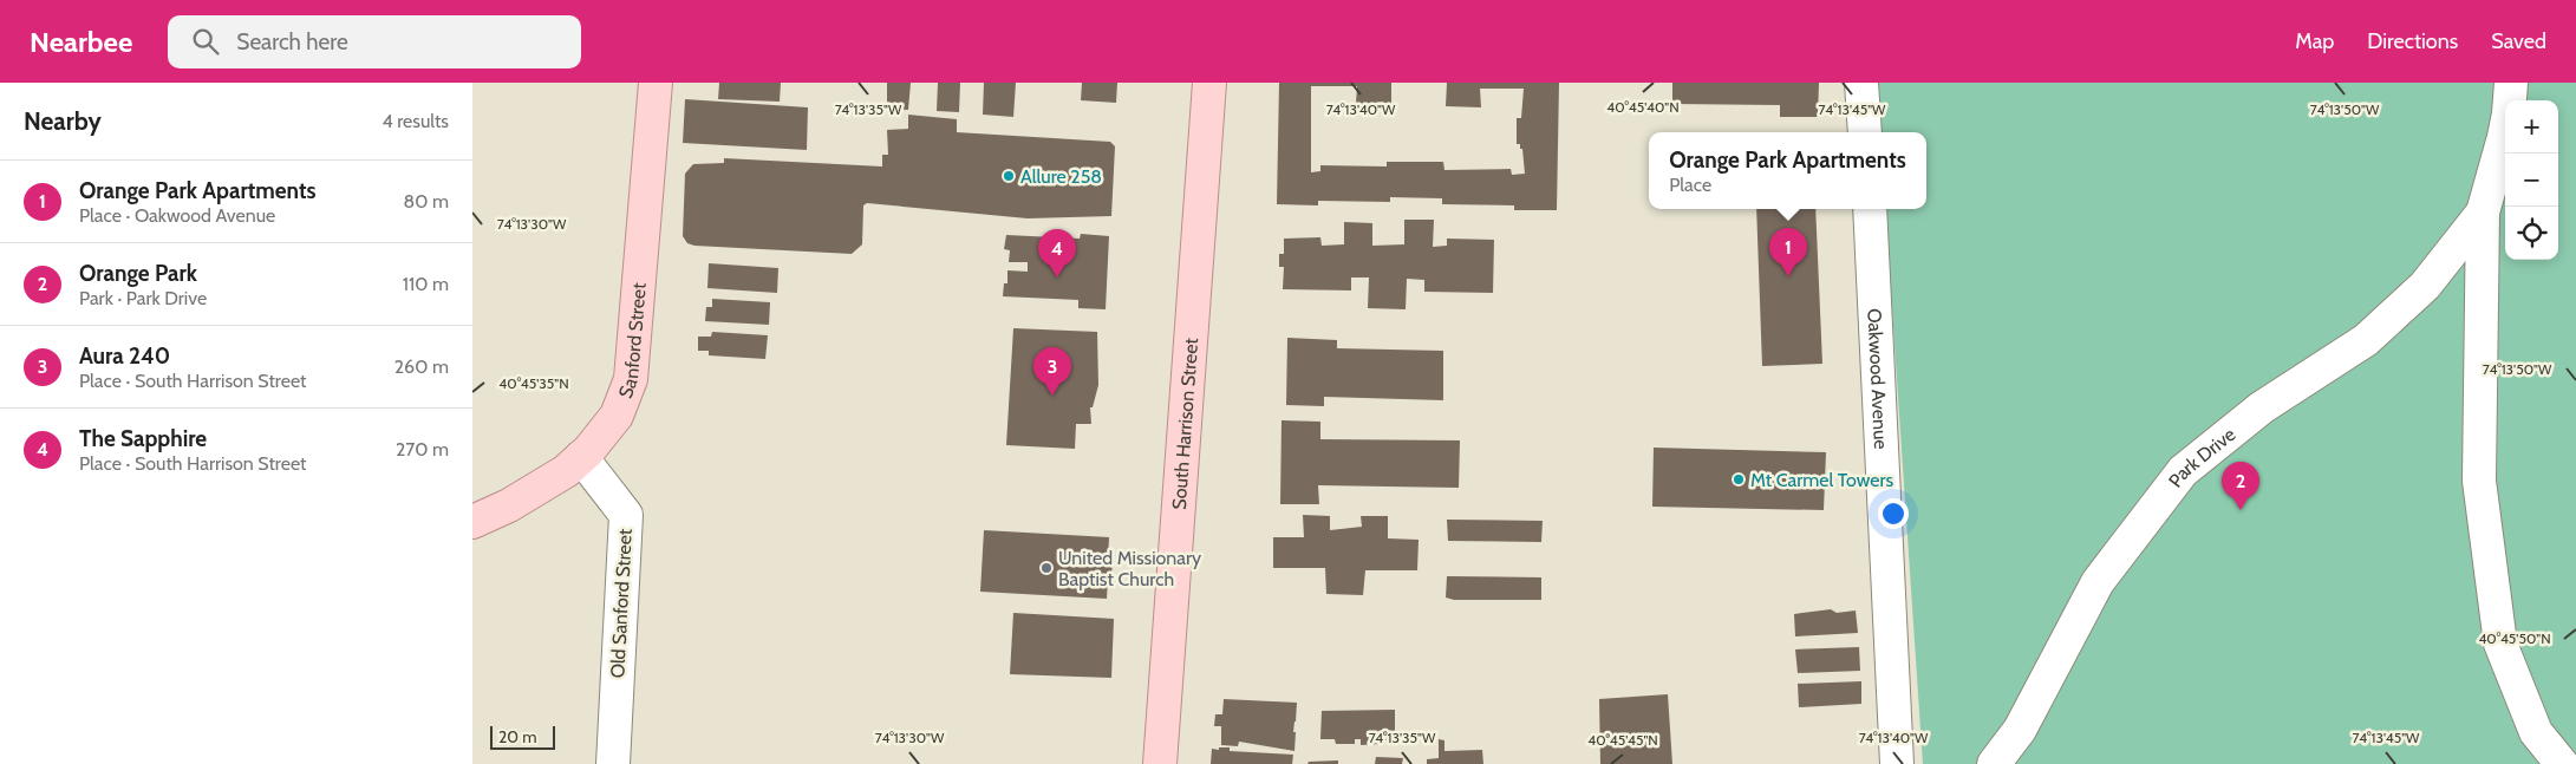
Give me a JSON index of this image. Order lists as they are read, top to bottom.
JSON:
{
  "streets": {
    "main road": ["Sanford Street", "South Harrison Street"],
    "street": ["Oakwood Avenue", "Park Drive", "Old Sanford Street"]
  },
  "crossings": [
    ["Sanford Street", "Old Sanford Street"]
  ],
  "places": ["Allure 258", "Mt Carmel Towers", "United Missionary Baptist Church"],
  "scale_bar": "20 m",
  "page": {
    "header": "Nearbee",
    "search": "Search here",
    "nav": ["Map", "Directions", "Saved"],
    "heading": ["Nearby", "4 results"],
    "map_buttons": ["+", "−"],
    "popup": ["Orange Park Apartments", "Place"],
    "list": [
      {
        "mark": "1",
        "name": "Orange Park Apartments",
        "note": "Place · Oakwood Avenue",
        "value": "80 m"
      },
      {
        "mark": "2",
        "name": "Orange Park",
        "note": "Park · Park Drive",
        "value": "110 m"
      },
      {
        "mark": "3",
        "name": "Aura 240",
        "note": "Place · South Harrison Street",
        "value": "260 m"
      },
      {
        "mark": "4",
        "name": "The Sapphire",
        "note": "Place · South Harrison Street",
        "value": "270 m"
      }
    ],
    "pins": [
      "1",
      "4",
      "3",
      "2"
    ],
    "scale": "20 m"
  },
  "coordinates": [
    "40°45'40\"N",
    "74°13'35\"W",
    "74°13'40\"W",
    "74°13'45\"W",
    "74°13'50\"W",
    "74°13'30\"W",
    "40°45'35\"N",
    "40°45'50\"N",
    "40°45'45\"N"
  ]
}
